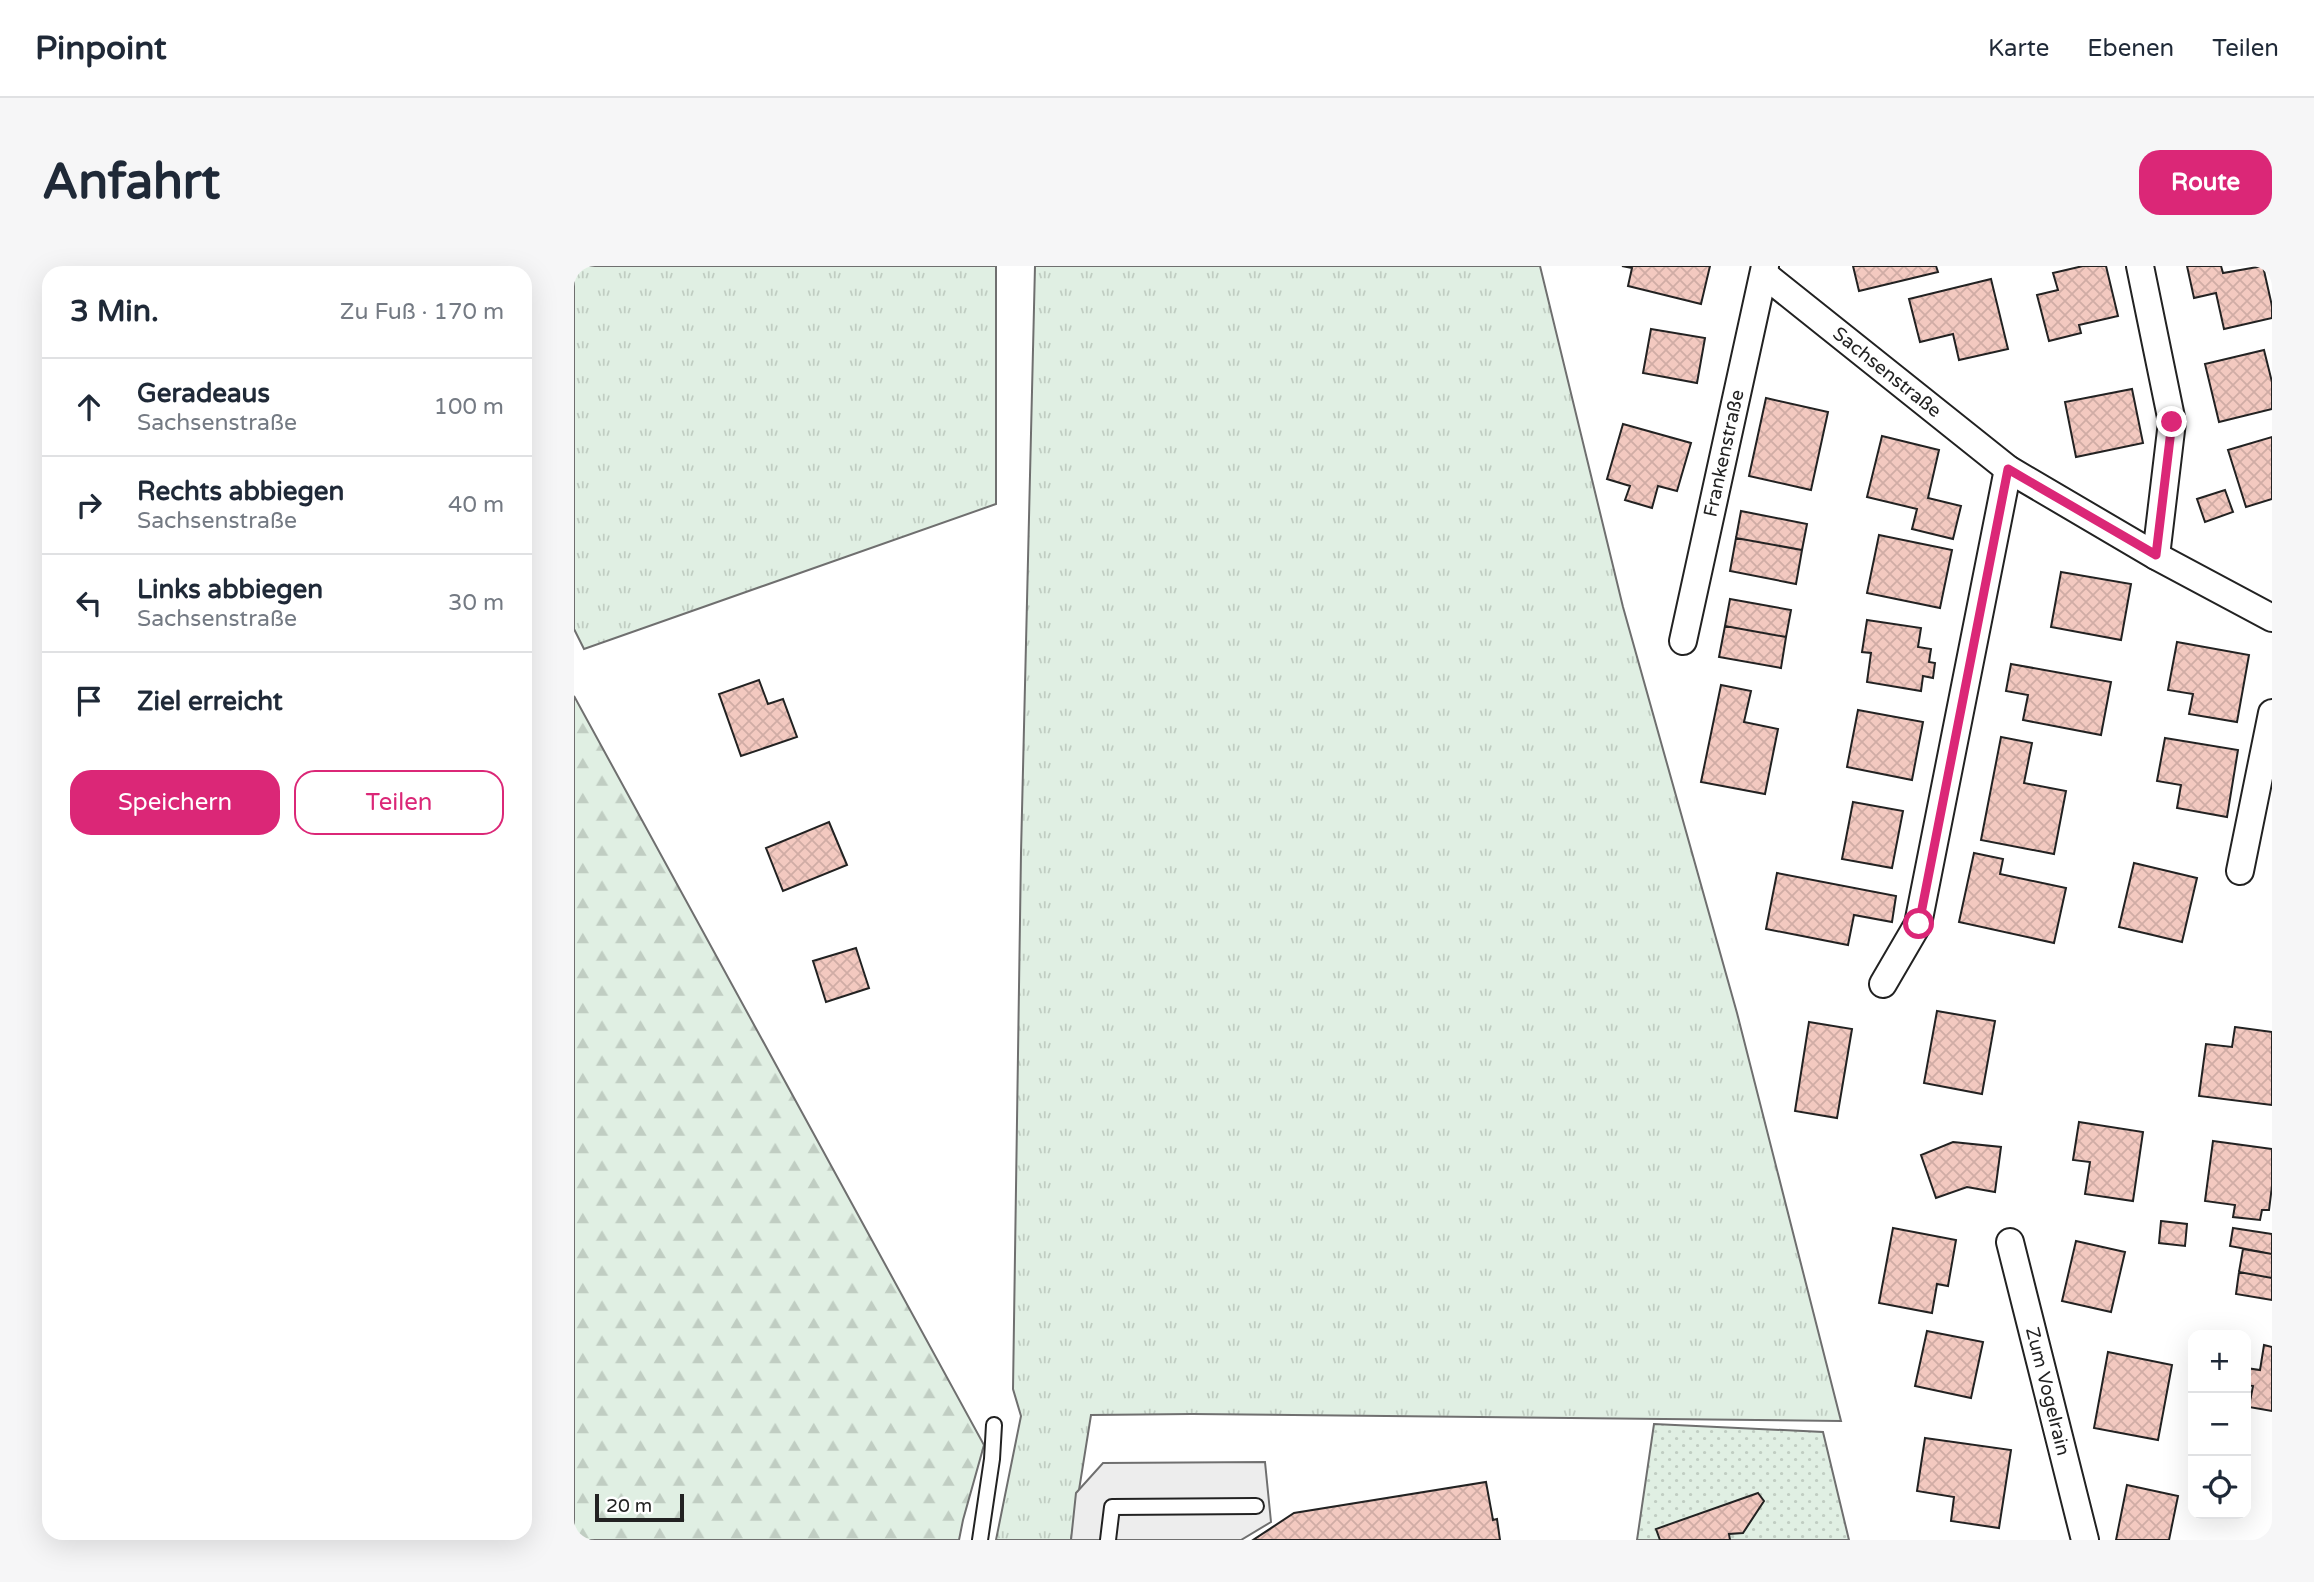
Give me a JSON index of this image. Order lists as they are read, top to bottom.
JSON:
{
  "streets": {
    "street": ["Sachsenstraße", "Frankenstraße", "Zum Vogelrain"]
  },
  "crossings": [
    ["Sachsenstraße", "Frankenstraße"]
  ],
  "scale_bar": "20 m",
  "page": {
    "header": "Pinpoint",
    "nav": ["Karte", "Ebenen", "Teilen"],
    "buttons": [
      "Route",
      ["Speichern", "Teilen"]
    ],
    "title": "Anfahrt",
    "heading": ["3 Min.", "Zu Fuß · 170 m"],
    "list": [
      ["Geradeaus", "Sachsenstraße", "100 m"],
      ["Rechts abbiegen", "Sachsenstraße", "40 m"],
      ["Links abbiegen", "Sachsenstraße", "30 m"],
      "Ziel erreicht"
    ],
    "map_buttons": ["+", "−"],
    "scale": "20 m"
  }
}
